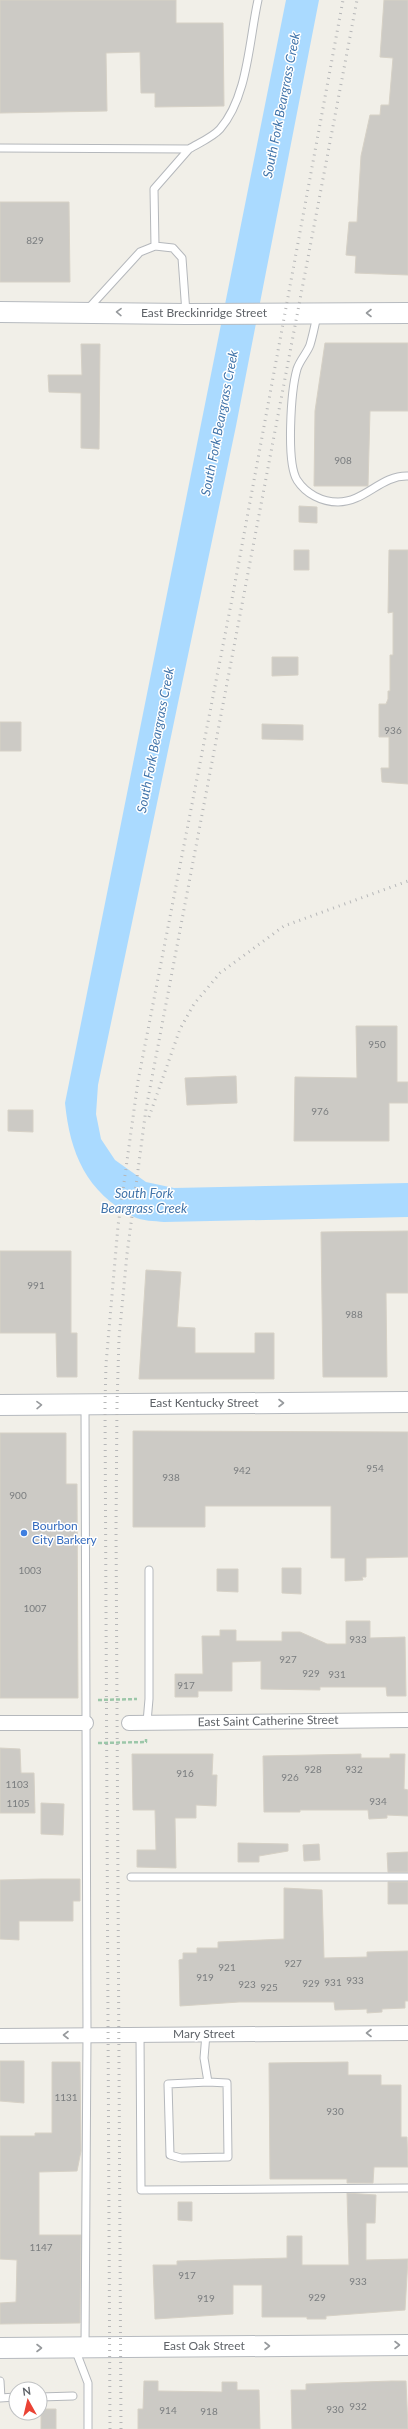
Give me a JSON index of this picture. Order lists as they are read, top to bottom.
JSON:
{
  "streets": {
    "street": [
      "East Breckinridge Street",
      "East Kentucky Street",
      "East Saint Catherine Street",
      "Mary Street",
      "East Oak Street"
    ]
  },
  "one_way": [
    "East Breckinridge Street",
    "East Kentucky Street",
    "Mary Street",
    "East Oak Street"
  ],
  "water": ["South Fork Beargrass Creek"],
  "places": ["Bourbon City Barkery"],
  "house_numbers": [
    "829",
    "908",
    "936",
    "950",
    "976",
    "991",
    "988",
    "954",
    "942",
    "938",
    "900",
    "1003",
    "1007",
    "933",
    "927",
    "929",
    "931",
    "917",
    "928",
    "932",
    "916",
    "926",
    "1103",
    "934",
    "1105",
    "927",
    "921",
    "919",
    "933",
    "931",
    "929",
    "923",
    "925",
    "1131",
    "930",
    "1147",
    "917",
    "933",
    "929",
    "919",
    "932",
    "930",
    "914",
    "918"
  ],
  "north": "top"
}
